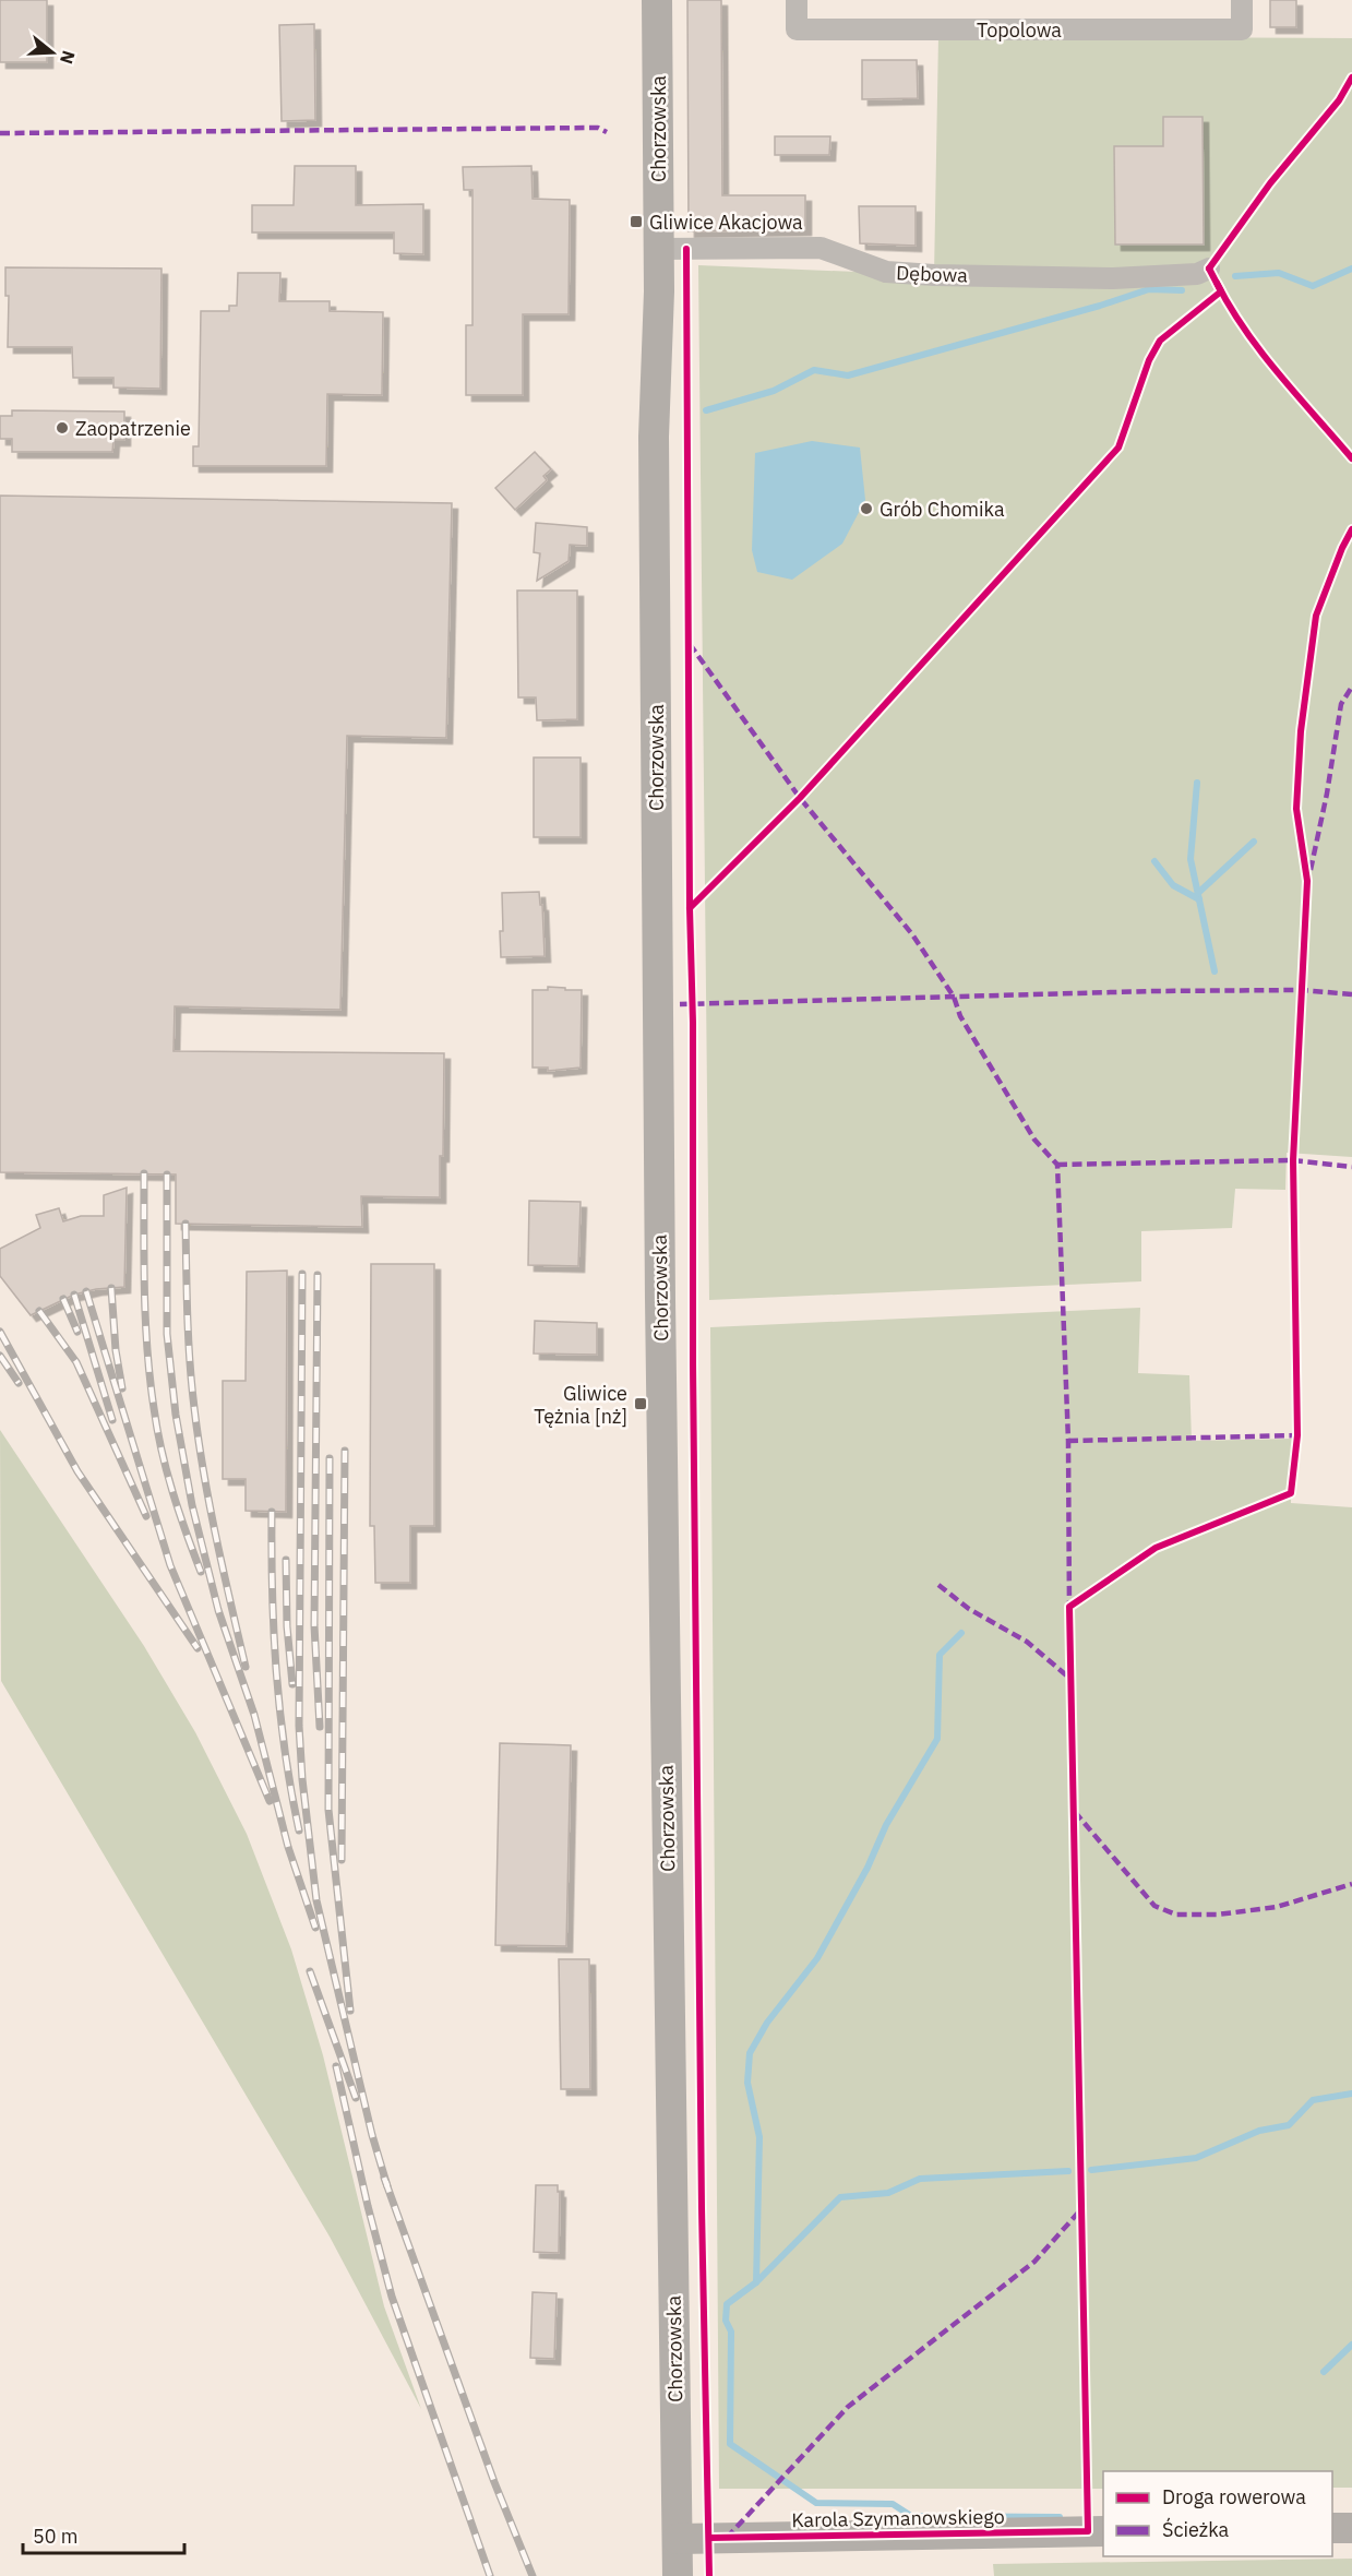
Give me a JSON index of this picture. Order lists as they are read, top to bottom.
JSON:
{
  "streets": {
    "main road": ["Chorzowska", "Karola Szymanowskiego"],
    "street": ["Topolowa", "Dębowa"]
  },
  "crossings": [
    ["Chorzowska", "Dębowa"],
    ["Chorzowska", "Karola Szymanowskiego"]
  ],
  "places": {
    "transit": ["Gliwice Akacjowa", "Gliwice Tężnia [nż]"],
    "other": ["Zaopatrzenie", "Grób Chomika"]
  },
  "legend": ["Droga rowerowa", "Ścieżka"],
  "scale_bar": "50 m",
  "north": "right"
}
